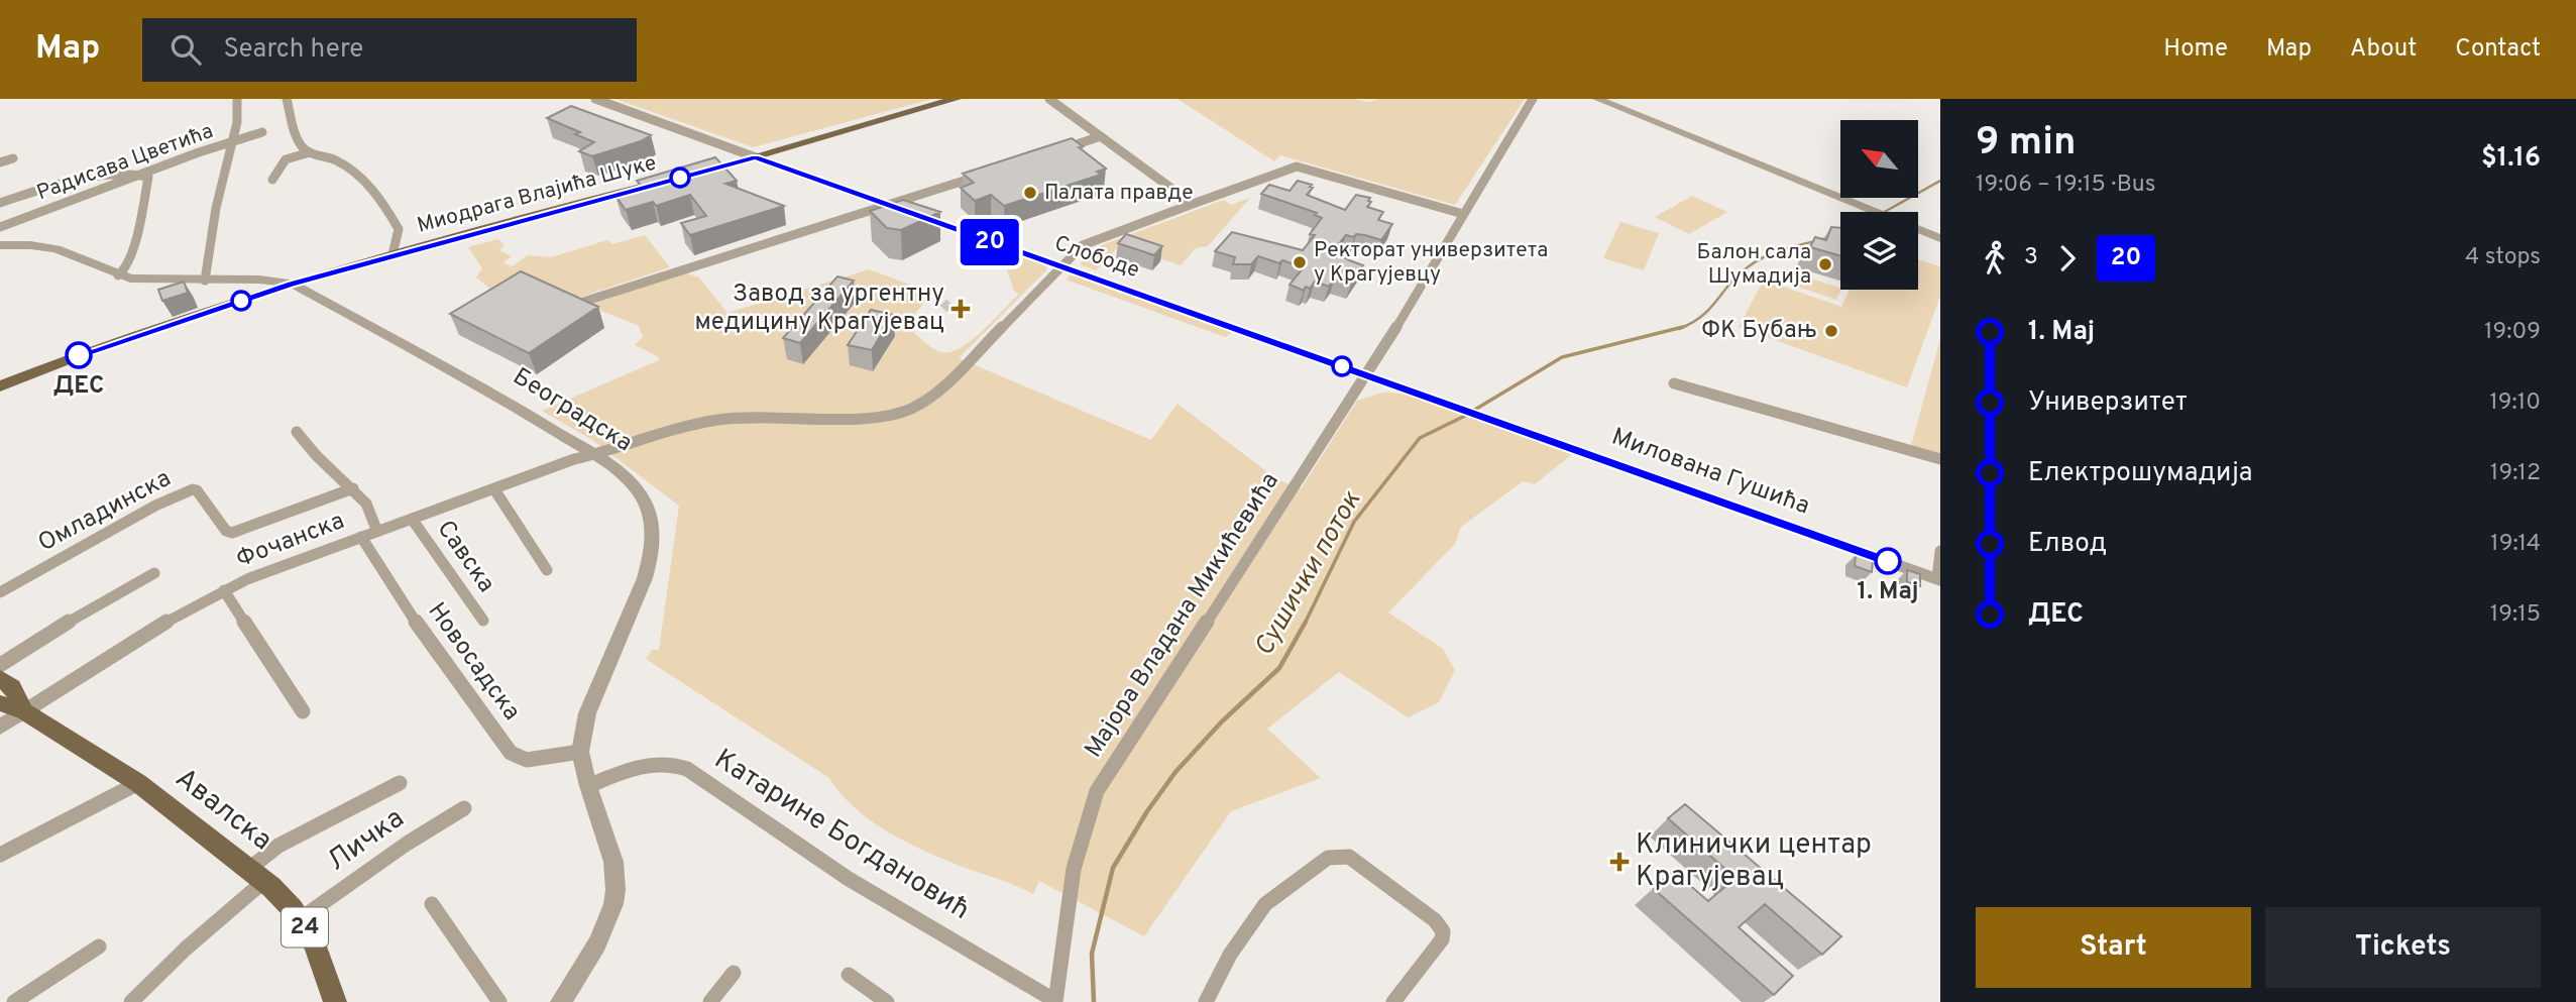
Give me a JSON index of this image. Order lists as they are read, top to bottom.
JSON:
{
  "streets": {
    "main road": ["Миодрага Влајића Шуке", "Авалска", "24"],
    "street": [
      "Радисава Цветића",
      "Слободе",
      "Београдска",
      "Милована Гушића",
      "Омладинска",
      "Фочанска",
      "Савска",
      "Мајора Владана Микићевића",
      "Новосадска",
      "Катарине Богдановић",
      "Личка"
    ]
  },
  "crossings": [
    ["Миодрага Влајића Шуке", "Слободе"],
    ["Миодрага Влајића Шуке", "Београдска"],
    ["Слободе", "Милована Гушића"],
    ["Слободе", "Фочанска"],
    ["Слободе", "Мајора Владана Микићевића"],
    ["Београдска", "Фочанска"],
    ["Београдска", "Новосадска"],
    ["Београдска", "Катарине Богдановић"],
    ["Фочанска", "Савска"],
    ["Фочанска", "Мајора Владана Микићевића"],
    ["Фочанска", "Новосадска"],
    ["Фочанска", "Авалска"],
    ["Мајора Владана Микићевића", "Катарине Богдановић"],
    ["Авалска", "Личка"]
  ],
  "water": ["Сушички поток"],
  "places": {
    "other": [
      "Палата правде",
      "Ректорат универзитета у Крагујевцу",
      "Балон сала Шумадија",
      "ФК Бубањ",
      "ДЕС",
      "1. Мај"
    ],
    "health": ["Завод за ургентну медицину Крагујевац", "Клинички центар Крагујевац"]
  },
  "lines": ["bus line 20"],
  "north": "top left",
  "page": {
    "header": "Map",
    "search": "Search here",
    "nav": [
      "Home",
      "Map",
      "About",
      "Contact"
    ],
    "on_map": "20",
    "heading": ["9 min", "19:06 – 19:15 · Bus", "$1.16"],
    "legs": ["3", "20", "4 stops"],
    "list": [
      {
        "name": "1. Мај",
        "value": "19:09"
      },
      {
        "name": "Универзитет",
        "value": "19:10"
      },
      {
        "name": "Електрошумадија",
        "value": "19:12"
      },
      {
        "name": "Елвод",
        "value": "19:14"
      },
      {
        "name": "ДЕС",
        "value": "19:15"
      }
    ],
    "buttons": ["Start", "Tickets"]
  }
}
